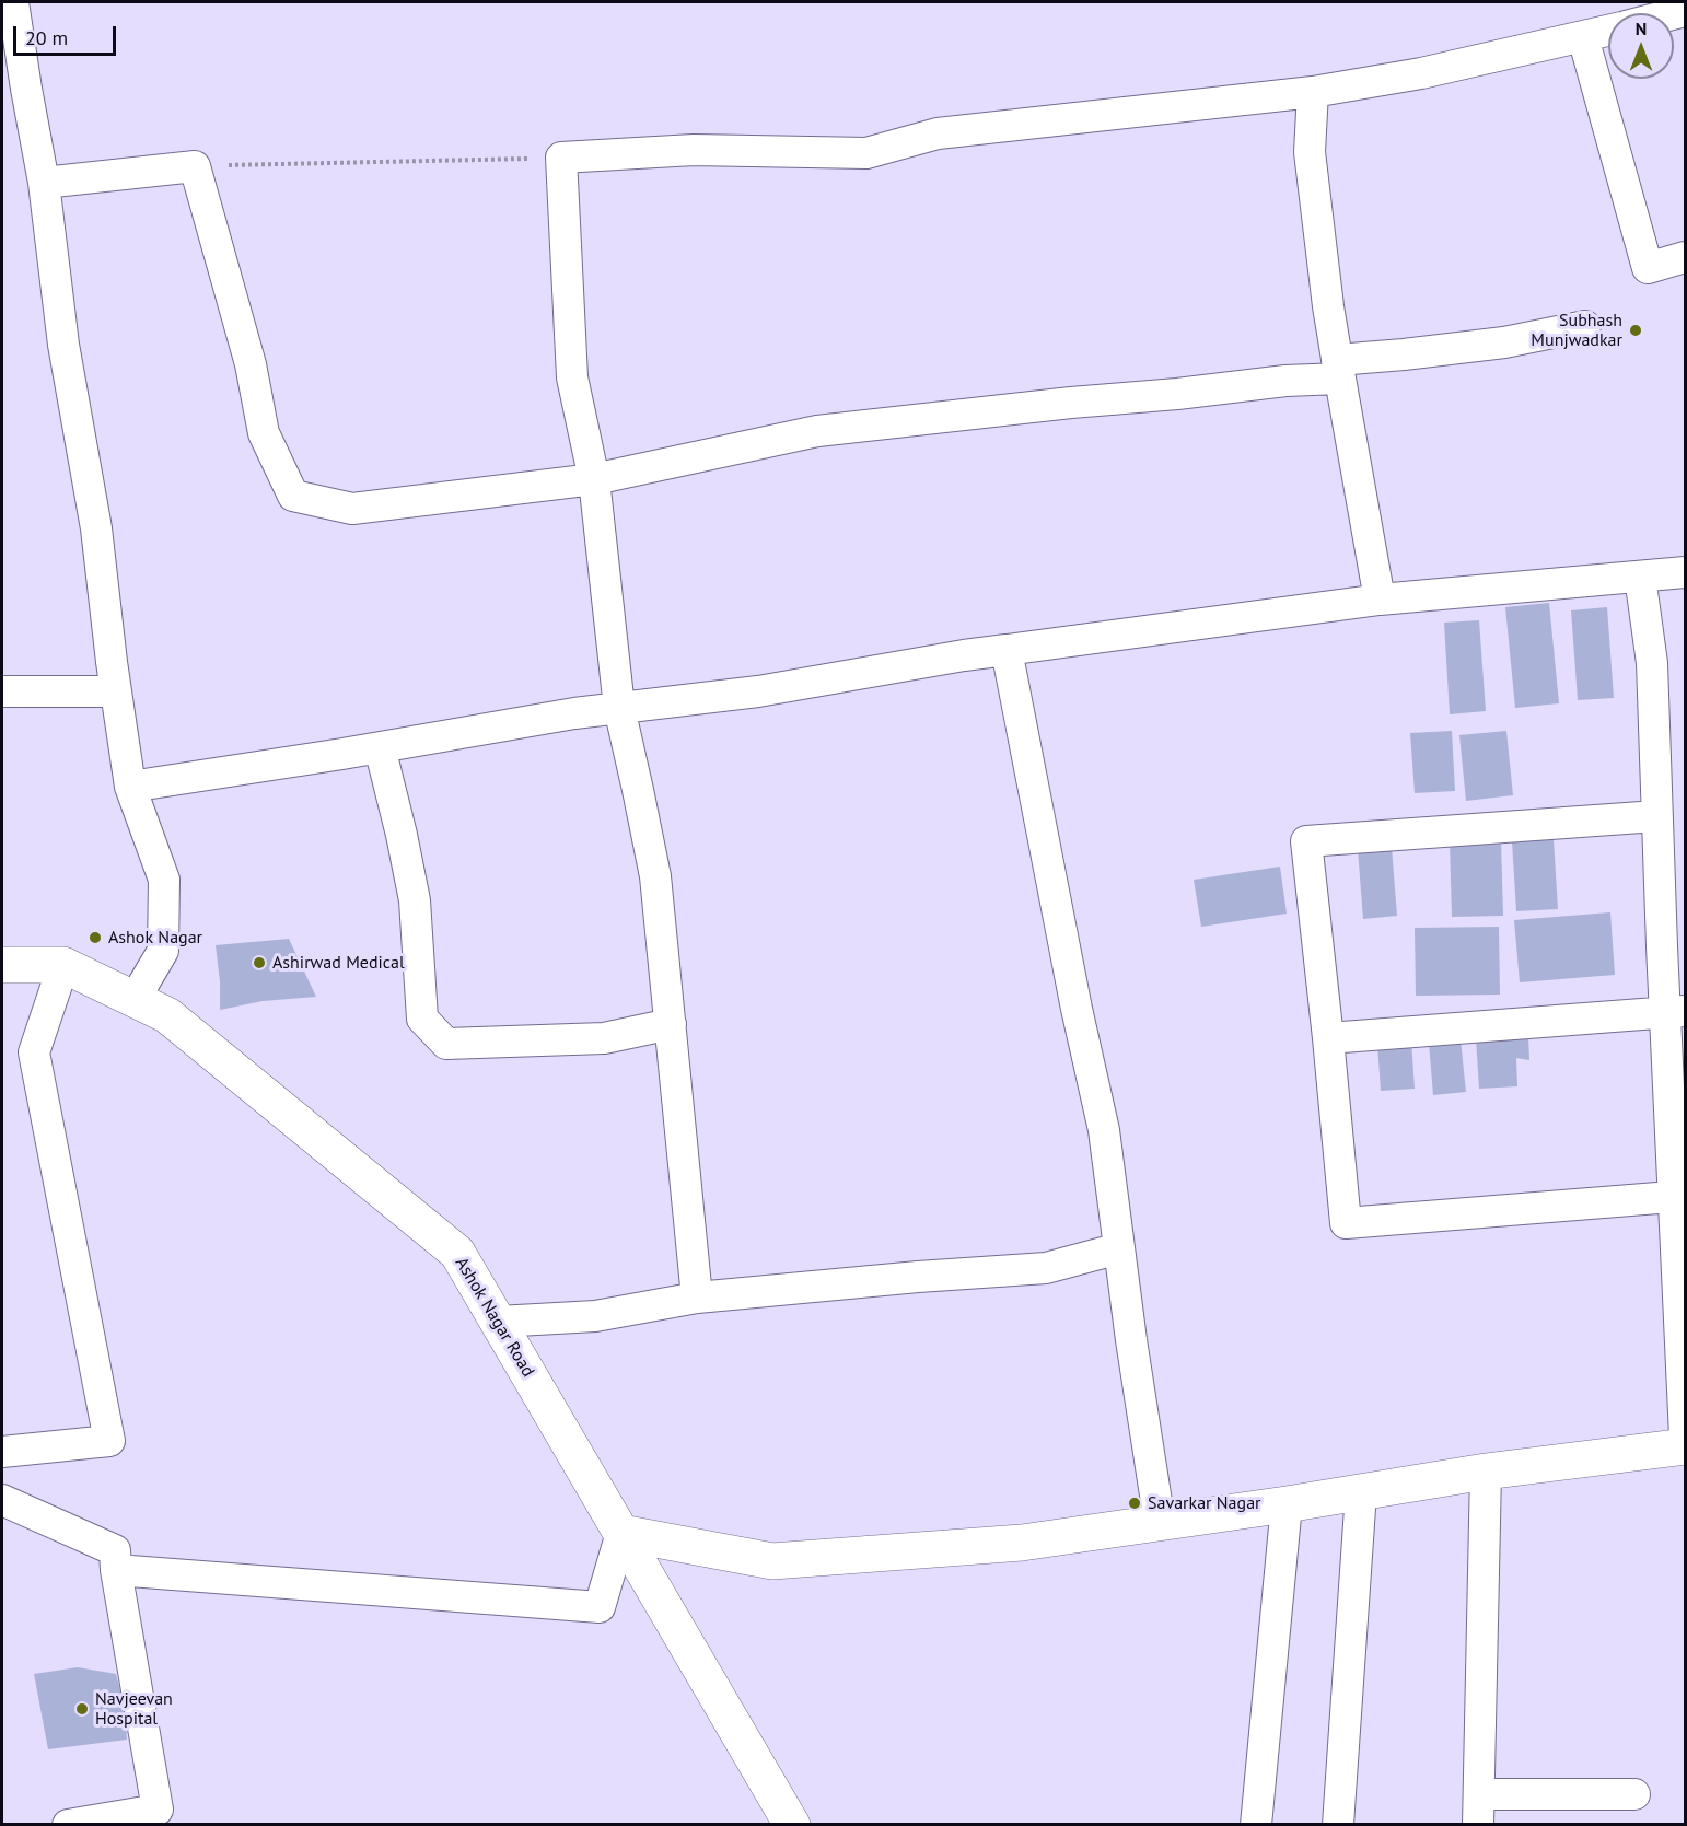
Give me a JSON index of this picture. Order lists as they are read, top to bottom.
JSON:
{
  "streets": {
    "street": ["Ashok Nagar Road"]
  },
  "places": [
    "Subhash Munjwadkar",
    "Ashok Nagar",
    "Ashirwad Medical",
    "Savarkar Nagar",
    "Navjeevan Hospital"
  ],
  "scale_bar": "20 m",
  "north": "top"
}
